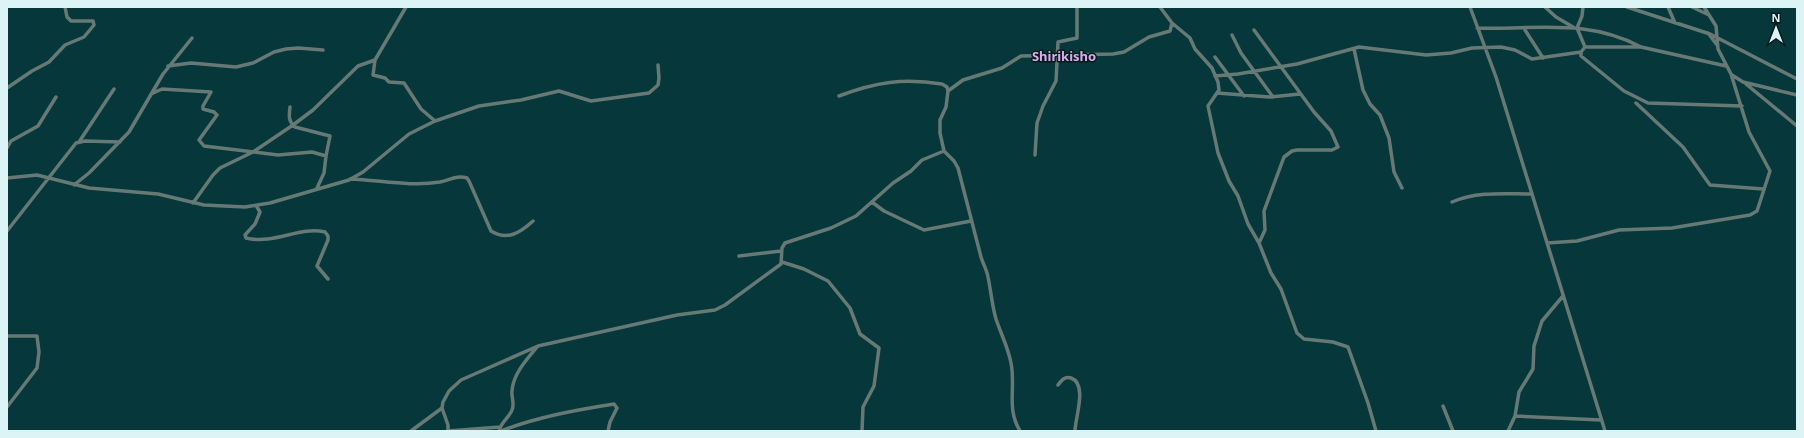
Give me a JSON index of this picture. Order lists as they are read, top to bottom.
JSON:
{
  "districts": ["Shirikisho"],
  "north": "top"
}
